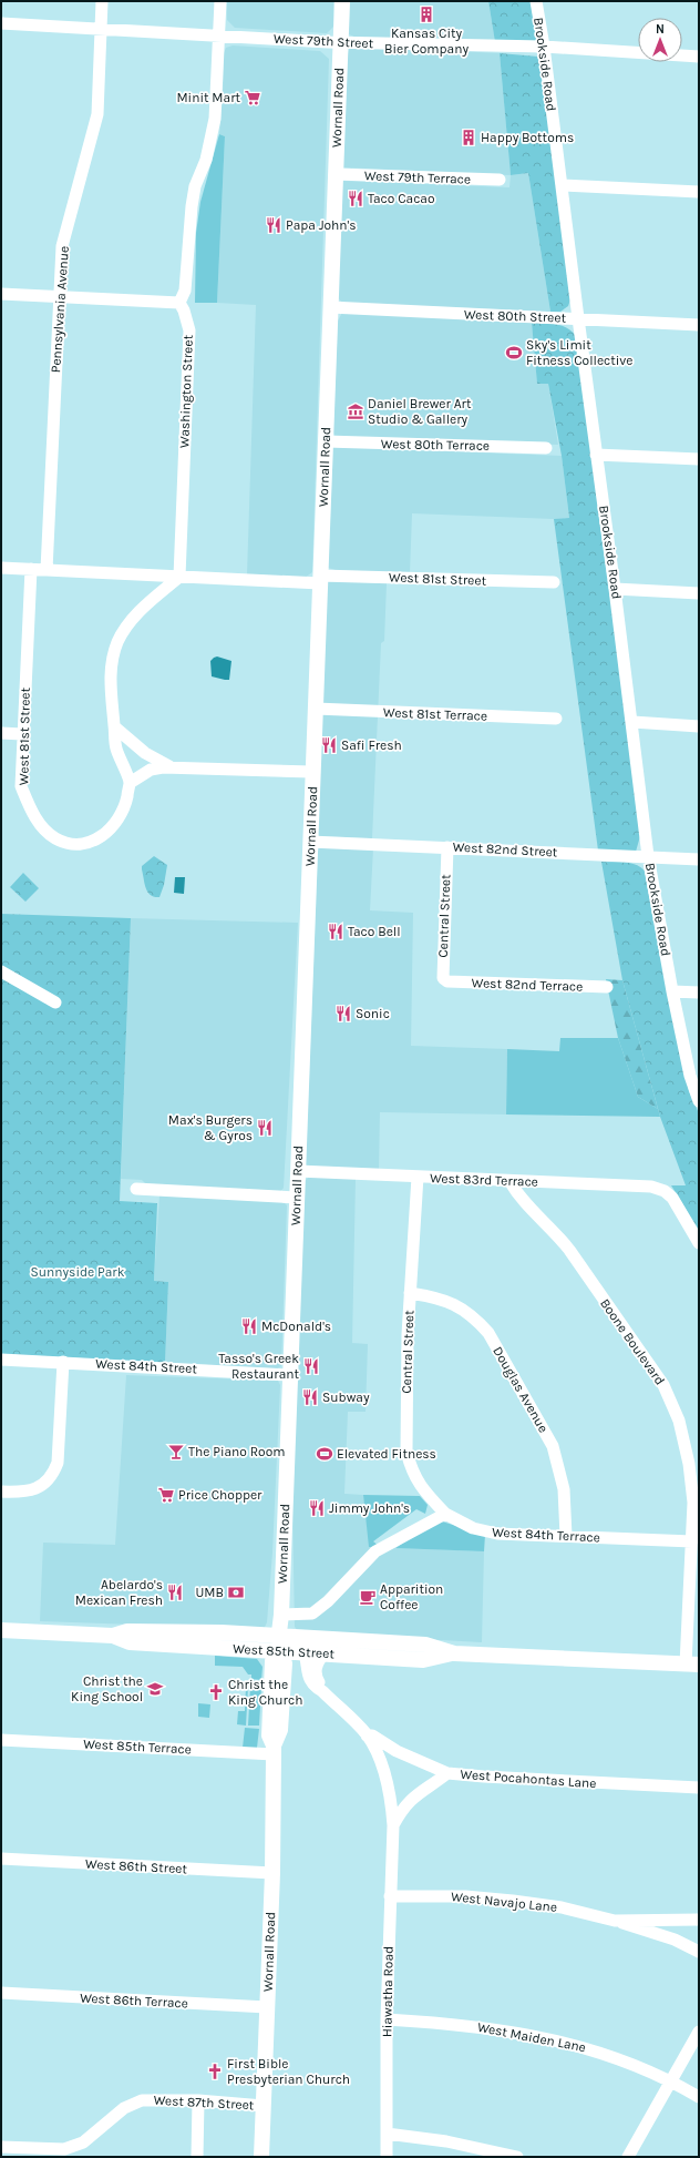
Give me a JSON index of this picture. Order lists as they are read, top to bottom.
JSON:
{
  "streets": {
    "main road": ["Wornall Road", "West 85th Street"],
    "street": [
      "West 79th Street",
      "Brookside Road",
      "West 79th Terrace",
      "Pennsylvania Avenue",
      "West 80th Street",
      "Washington Street",
      "West 80th Terrace",
      "West 81st Street",
      "West 81st Terrace",
      "West 82nd Street",
      "Central Street",
      "West 82nd Terrace",
      "West 83rd Terrace",
      "Boone Boulevard",
      "West 84th Street",
      "Douglas Avenue",
      "West 84th Terrace",
      "West 85th Terrace",
      "West Pocahontas Lane",
      "West 86th Street",
      "West Navajo Lane",
      "Hiawatha Road",
      "West 86th Terrace",
      "West Maiden Lane",
      "West 87th Street"
    ]
  },
  "crossings": [
    ["West 79th Street", "Brookside Road"],
    ["West 79th Street", "Wornall Road"],
    ["West 79th Street", "Pennsylvania Avenue"],
    ["Brookside Road", "West 80th Street"],
    ["Brookside Road", "West 82nd Street"],
    ["Wornall Road", "West 79th Terrace"],
    ["Wornall Road", "West 80th Street"],
    ["Wornall Road", "West 80th Terrace"],
    ["Wornall Road", "West 81st Street"],
    ["Wornall Road", "West 81st Terrace"],
    ["Wornall Road", "West 82nd Street"],
    ["Wornall Road", "West 83rd Terrace"],
    ["Wornall Road", "West 84th Street"],
    ["Wornall Road", "West 85th Street"],
    ["Wornall Road", "West 85th Terrace"],
    ["Wornall Road", "West 86th Street"],
    ["Wornall Road", "West 86th Terrace"],
    ["Wornall Road", "West 87th Street"],
    ["Pennsylvania Avenue", "West 81st Street"],
    ["Washington Street", "West 81st Street"],
    ["West 82nd Street", "Central Street"],
    ["Central Street", "West 82nd Terrace"],
    ["Central Street", "West 83rd Terrace"],
    ["Central Street", "Douglas Avenue"],
    ["Central Street", "West 84th Terrace"],
    ["West 83rd Terrace", "Boone Boulevard"],
    ["Boone Boulevard", "West 84th Terrace"],
    ["Boone Boulevard", "West 85th Street"],
    ["Douglas Avenue", "West 84th Terrace"],
    ["West 85th Street", "Hiawatha Road"],
    ["West Pocahontas Lane", "Hiawatha Road"],
    ["West Navajo Lane", "Hiawatha Road"],
    ["Hiawatha Road", "West Maiden Lane"]
  ],
  "parks": ["Sunnyside Park"],
  "places": {
    "building": ["Kansas City Bier Company", "Happy Bottoms"],
    "supermarket": ["Minit Mart", "Price Chopper"],
    "restaurant": [
      "Taco Cacao",
      "Papa John's",
      "Safi Fresh",
      "Taco Bell",
      "Sonic",
      "Max's Burgers & Gyros",
      "McDonald's",
      "Tasso's Greek Restaurant",
      "Subway",
      "Jimmy John's",
      "Abelardo's Mexican Fresh"
    ],
    "sports": ["Sky's Limit Fitness Collective", "Elevated Fitness"],
    "museum": ["Daniel Brewer Art Studio & Gallery"],
    "bar": ["The Piano Room"],
    "bank": ["UMB"],
    "cafe": ["Apparition Coffee"],
    "school or university": ["Christ the King School"],
    "church": ["Christ the King Church", "First Bible Presbyterian Church"]
  },
  "north": "top"
}
